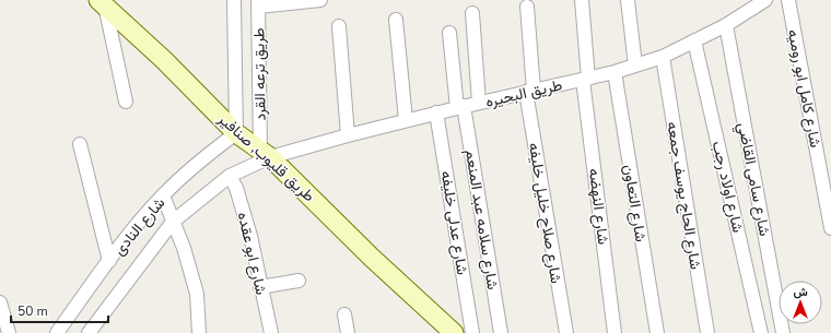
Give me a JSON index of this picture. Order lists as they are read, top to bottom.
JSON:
{
  "streets": {
    "street": [
      "طريق ترعه القرد",
      "شارع كامل ابو روميه",
      "طريق البحيره",
      "طريق قليوب, صنافير",
      "شارع سامى القاضي",
      "شارع اولاد رجب",
      "شارع الحاج يوسف جمعه",
      "شارع التعاون",
      "شارع النهضه",
      "شارع صلاح خليل خليفه",
      "شارع سلامه عبد المنعم",
      "شارع عدلى خليفه",
      "شارع النادى",
      "شارع ابو عقده"
    ]
  },
  "crossings": [
    ["طريق ترعه القرد", "طريق البحيره"],
    ["طريق ترعه القرد", "طريق قليوب, صنافير"],
    ["طريق ترعه القرد", "شارع النادى"],
    ["طريق البحيره", "طريق قليوب, صنافير"],
    ["طريق البحيره", "شارع سامى القاضي"],
    ["طريق البحيره", "شارع اولاد رجب"],
    ["طريق البحيره", "شارع الحاج يوسف جمعه"],
    ["طريق البحيره", "شارع التعاون"],
    ["طريق البحيره", "شارع النهضه"],
    ["طريق البحيره", "شارع صلاح خليل خليفه"],
    ["طريق البحيره", "شارع سلامه عبد المنعم"],
    ["طريق البحيره", "شارع عدلى خليفه"],
    ["طريق البحيره", "شارع ابو عقده"],
    ["طريق قليوب, صنافير", "شارع النادى"]
  ],
  "scale_bar": "50 m",
  "north": "top"
}
